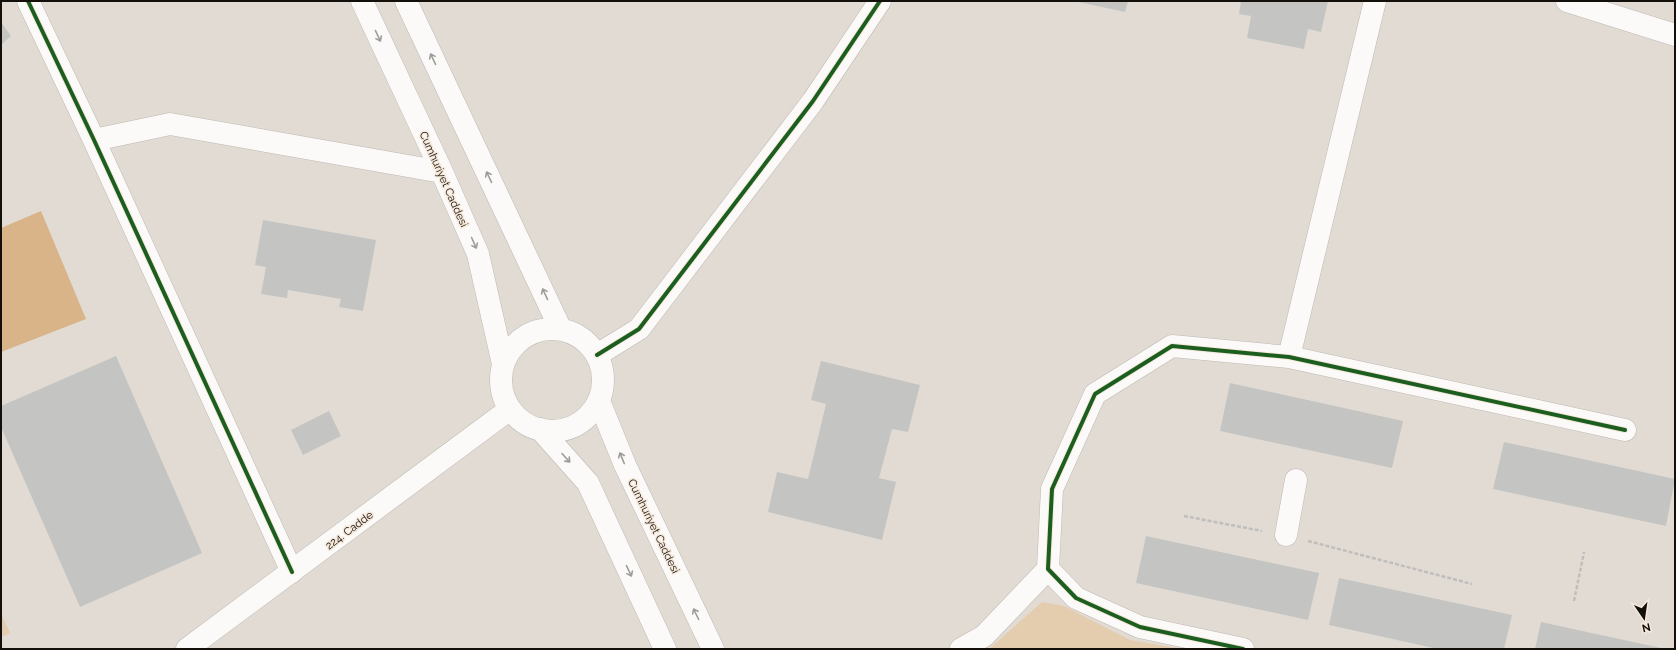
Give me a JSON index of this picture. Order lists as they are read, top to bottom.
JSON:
{
  "streets": {
    "street": ["Cumhuriyet Caddesi", "224. Cadde"]
  },
  "crossings": [
    ["Cumhuriyet Caddesi", "224. Cadde"]
  ],
  "north": "bottom"
}
